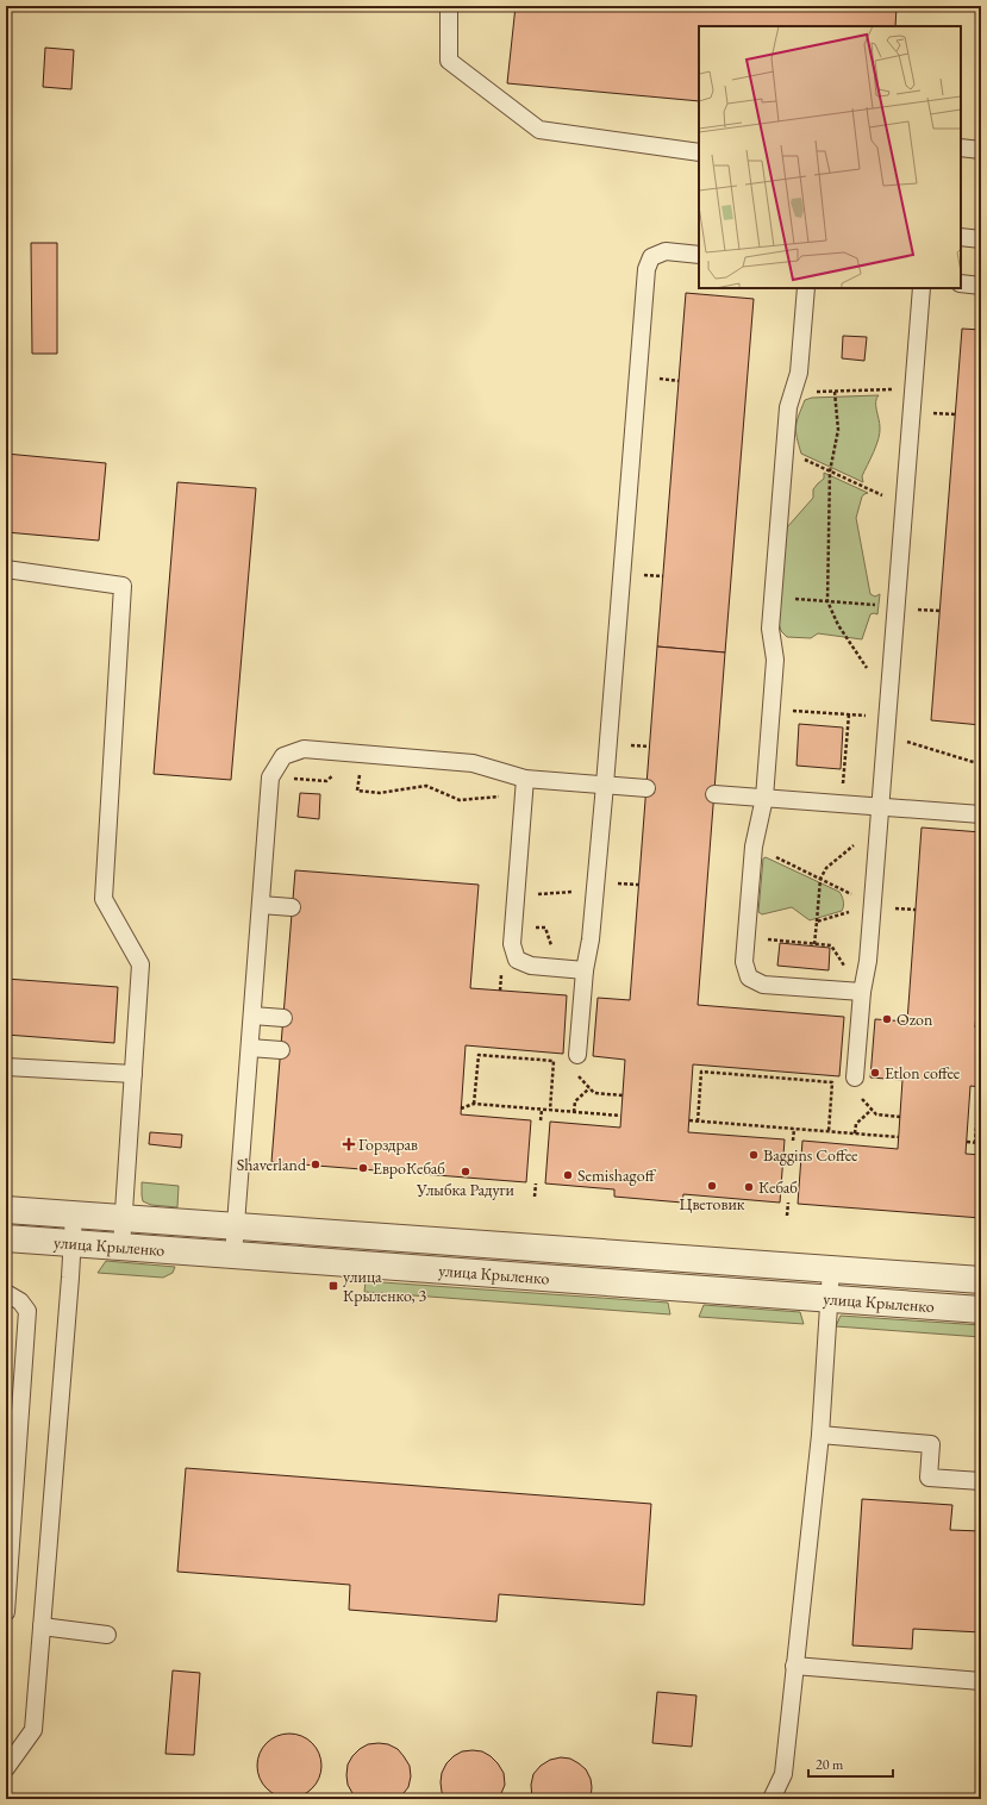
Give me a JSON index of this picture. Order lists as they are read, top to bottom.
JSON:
{
  "streets": {
    "street": ["улица Крыленко"]
  },
  "places": {
    "other": [
      "Ozon",
      "Etlon coffee",
      "Baggins Coffee",
      "Shaverland",
      "ЕвроКебаб",
      "Улыбка Радуги",
      "Semishagoff",
      "Цветовик",
      "Кебаб"
    ],
    "health": ["Горздрав"],
    "transit": ["улица Крыленко, 3"]
  },
  "scale_bar": "20 m"
}
